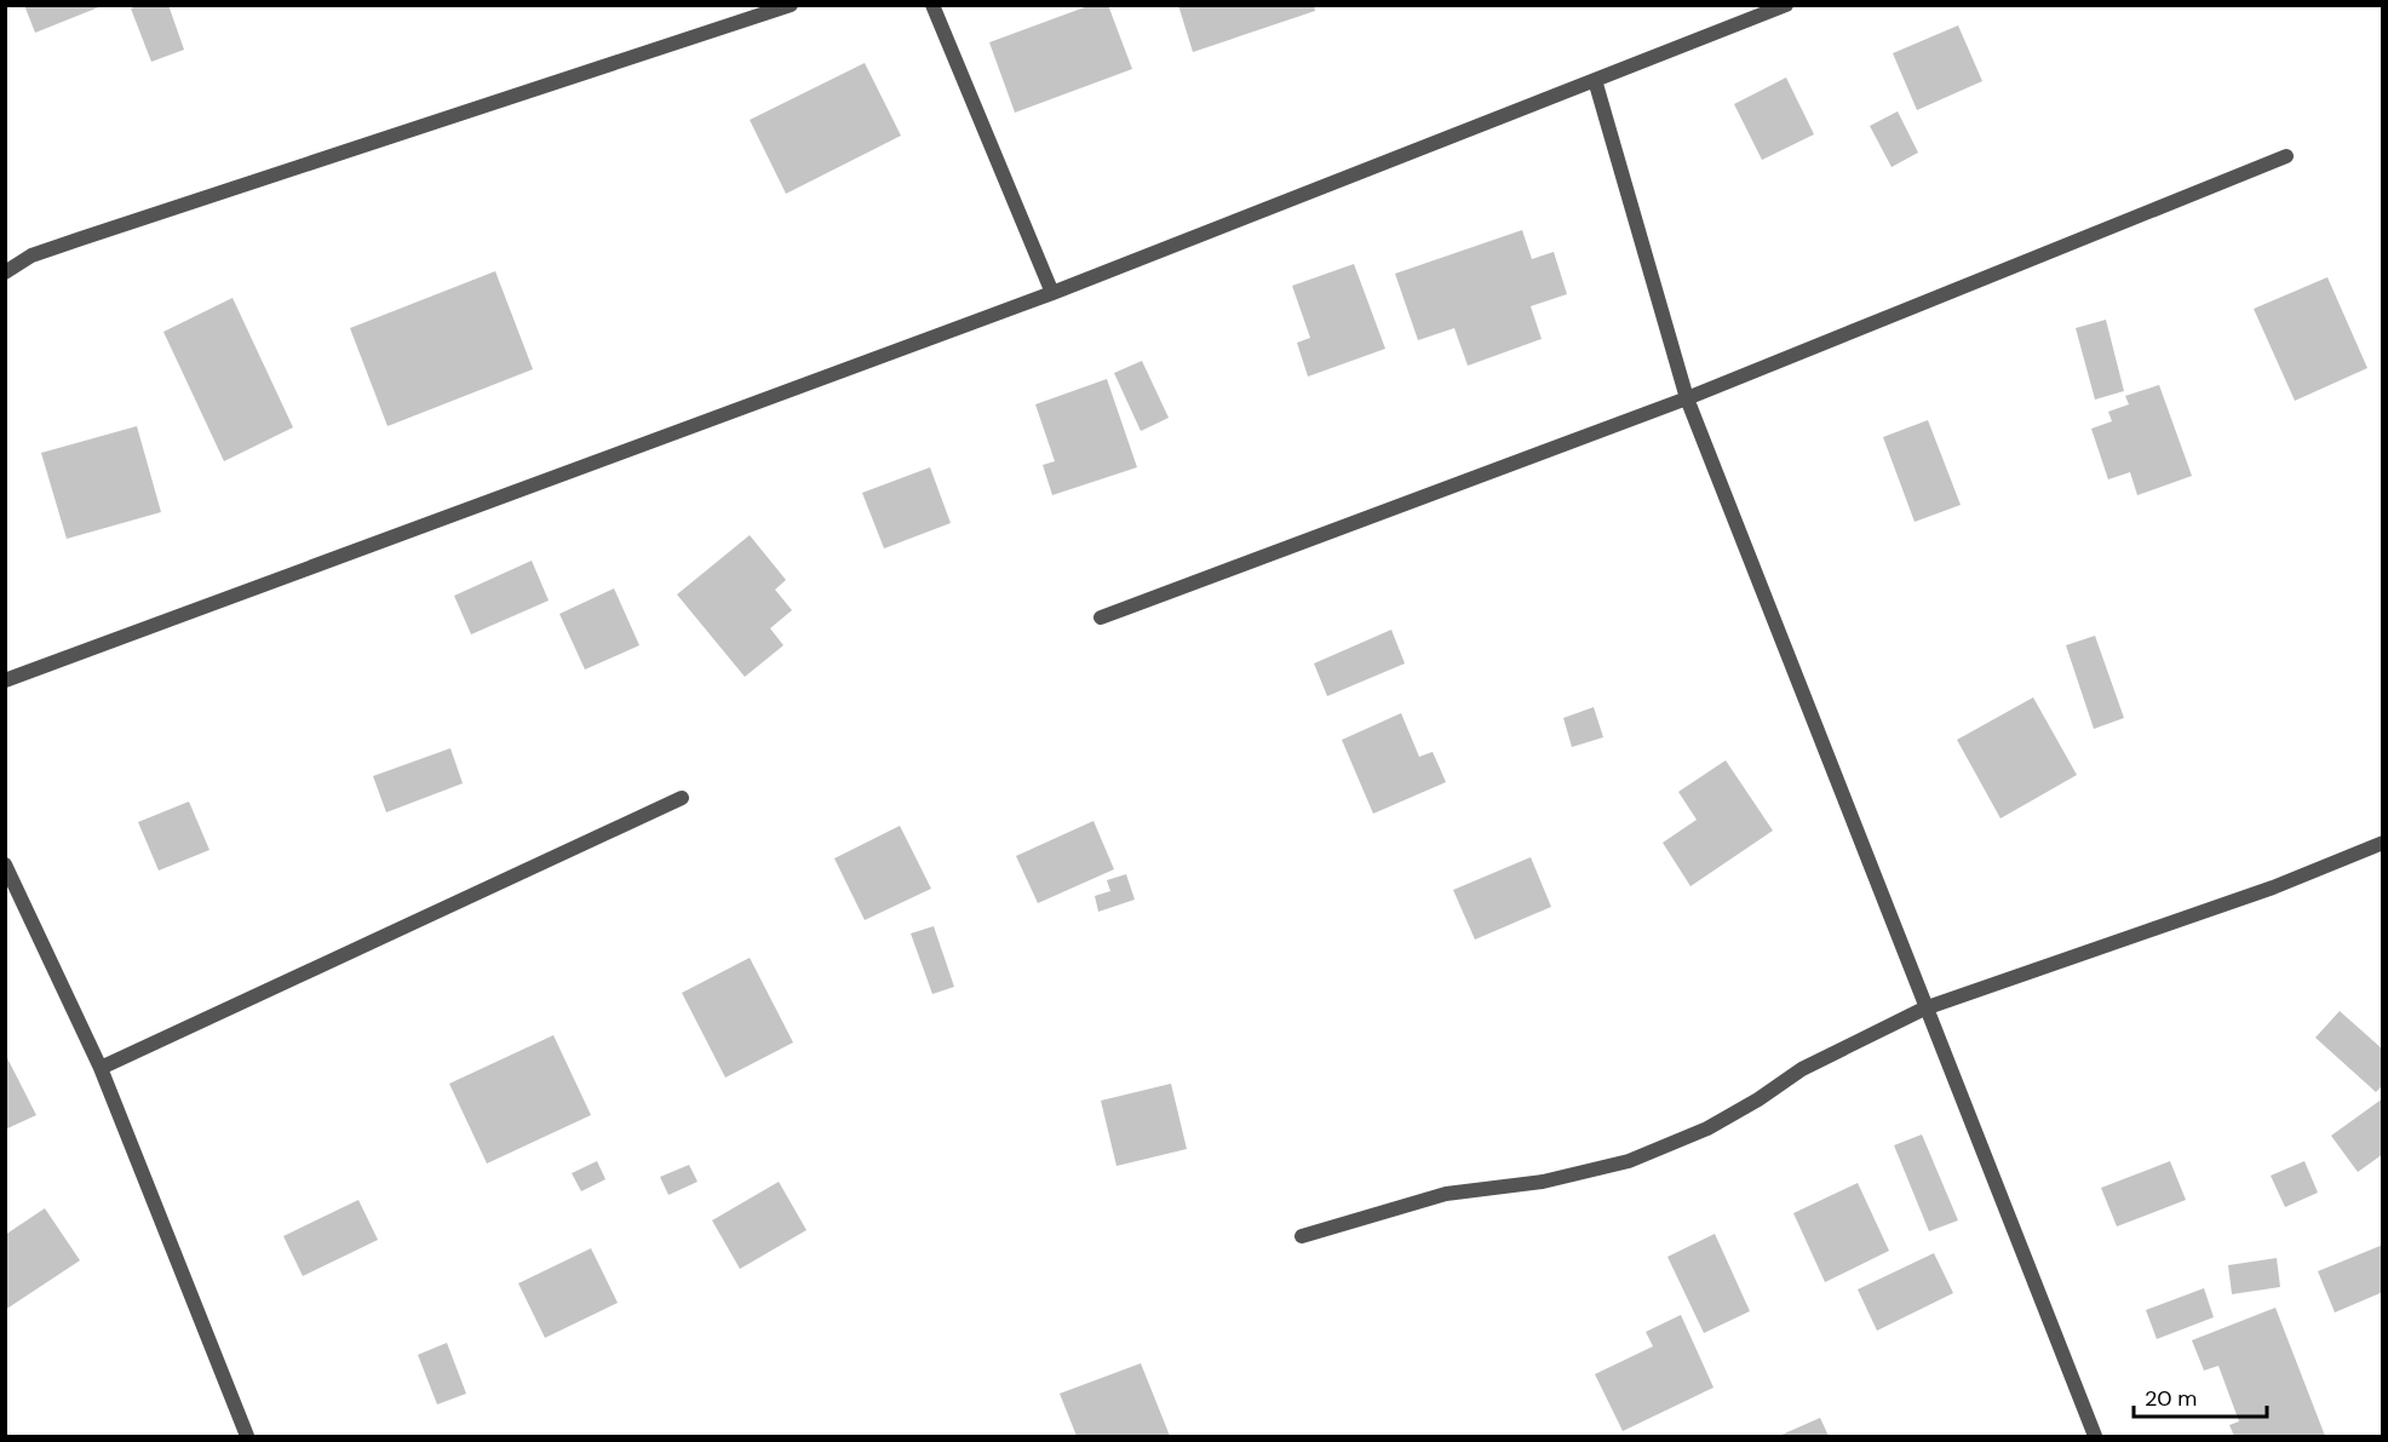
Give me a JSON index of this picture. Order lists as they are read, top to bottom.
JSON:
{
  "scale_bar": "20 m"
}
